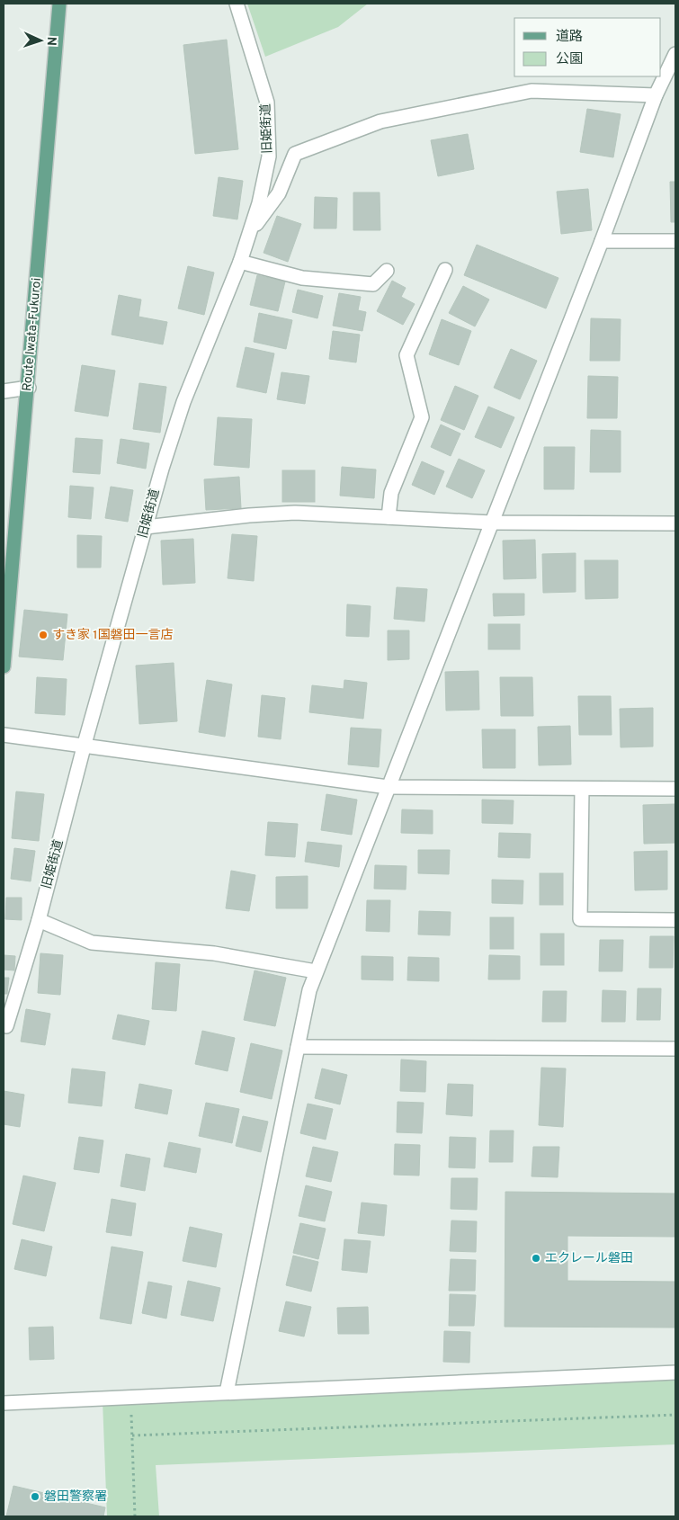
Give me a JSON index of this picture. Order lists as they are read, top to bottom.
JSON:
{
  "streets": {
    "main road": ["Route Iwata-Fukuroi"],
    "street": ["旧姫街道"]
  },
  "places": ["すき家 1国磐田一言店", "エクレール磐田", "磐田警察署"],
  "legend": ["道路", "公園"],
  "north": "right"
}
